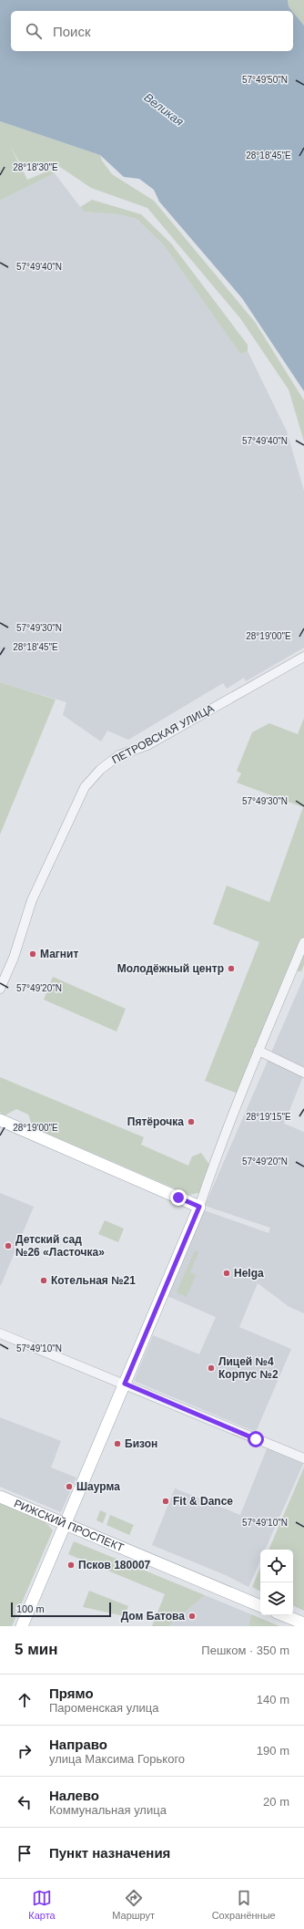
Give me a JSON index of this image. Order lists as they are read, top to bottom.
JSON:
{
  "streets": {
    "main road": ["РИЖСКИЙ ПРОСПЕКТ"],
    "street": ["ПЕТРОВСКАЯ УЛИЦА"]
  },
  "water": ["Великая"],
  "places": [
    "Магнит",
    "Молодёжный центр",
    "Пятёрочка",
    "Детский сад №26 «Ласточка»",
    "Helga",
    "Котельная №21",
    "Лицей №4 Корпус №2",
    "Бизон",
    "Шаурма",
    "Fit & Dance",
    "Псков 180007",
    "Дом Батова"
  ],
  "scale_bar": "100 m",
  "page": {
    "search": "Поиск",
    "scale": "100 m",
    "heading": ["5 мин", "Пешком · 350 m"],
    "list": [
      ["Прямо", "Пароменская улица", "140 m"],
      ["Направо", "улица Максима Горького", "190 m"],
      ["Налево", "Коммунальная улица", "20 m"],
      "Пункт назначения"
    ],
    "nav": ["Карта", "Маршрут", "Сохранённые"]
  },
  "coordinates": [
    "57°49'50\"N",
    "28°18'45\"E",
    "28°18'30\"E",
    "57°49'40\"N",
    "57°49'30\"N",
    "28°19'00\"E",
    "57°49'20\"N",
    "28°19'15\"E",
    "57°49'10\"N"
  ]
}
